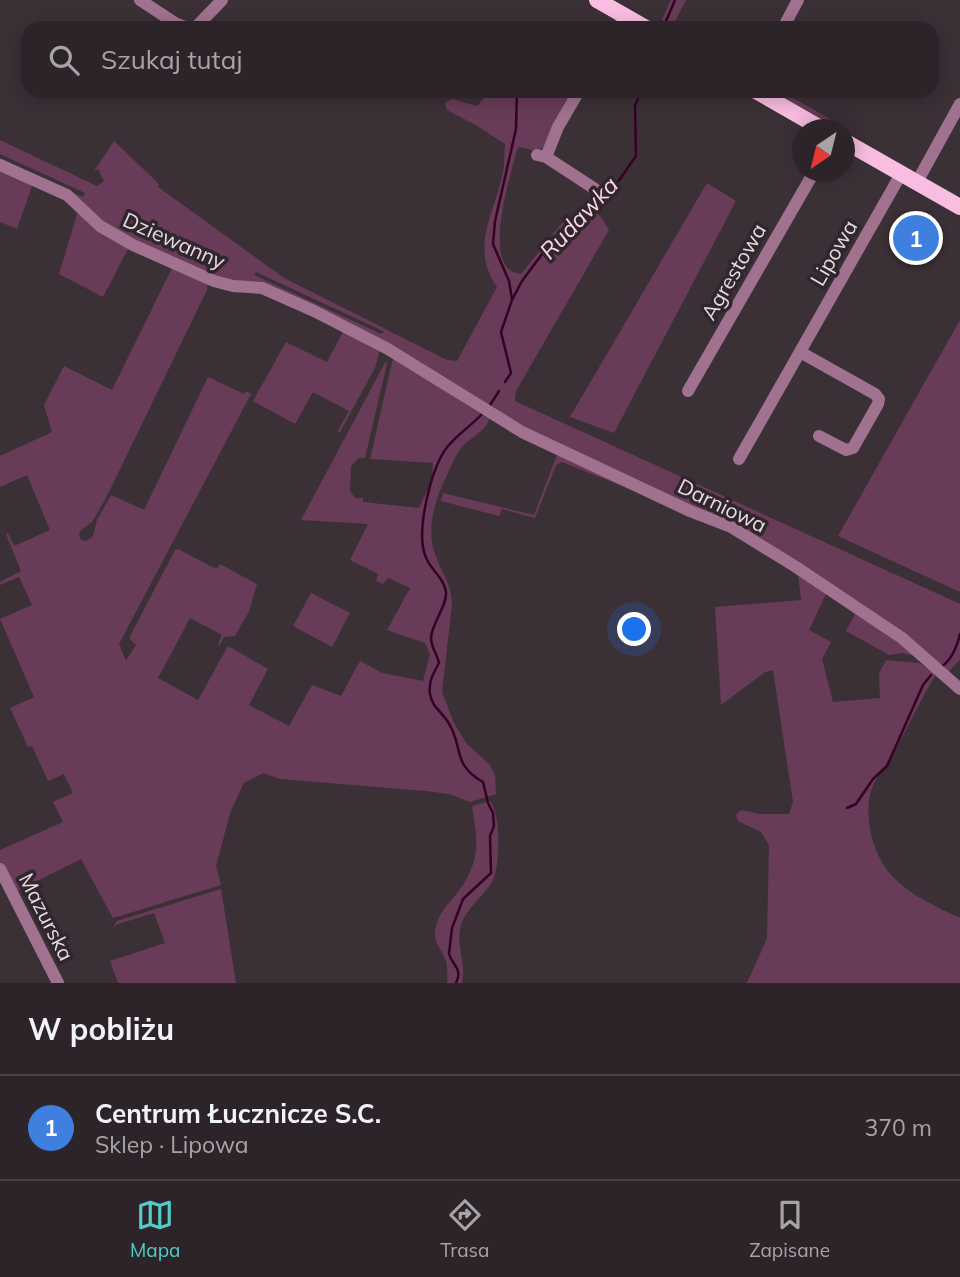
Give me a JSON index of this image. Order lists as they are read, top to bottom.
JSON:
{
  "streets": {
    "street": [
      "Dziewanny",
      "Lipowa",
      "Agrestowa",
      "Darniowa",
      "Mazurska"
    ]
  },
  "crossings": [
    ["Dziewanny", "Darniowa"]
  ],
  "water": ["Rudawka"],
  "north": "bottom left",
  "page": {
    "search": "Szukaj tutaj",
    "pins": "1",
    "heading": "W pobliżu",
    "list": [
      {
        "mark": "1",
        "name": "Centrum Łucznicze S.C.",
        "note": "Sklep · Lipowa",
        "value": "370 m"
      }
    ],
    "nav": ["Mapa", "Trasa", "Zapisane"]
  }
}
